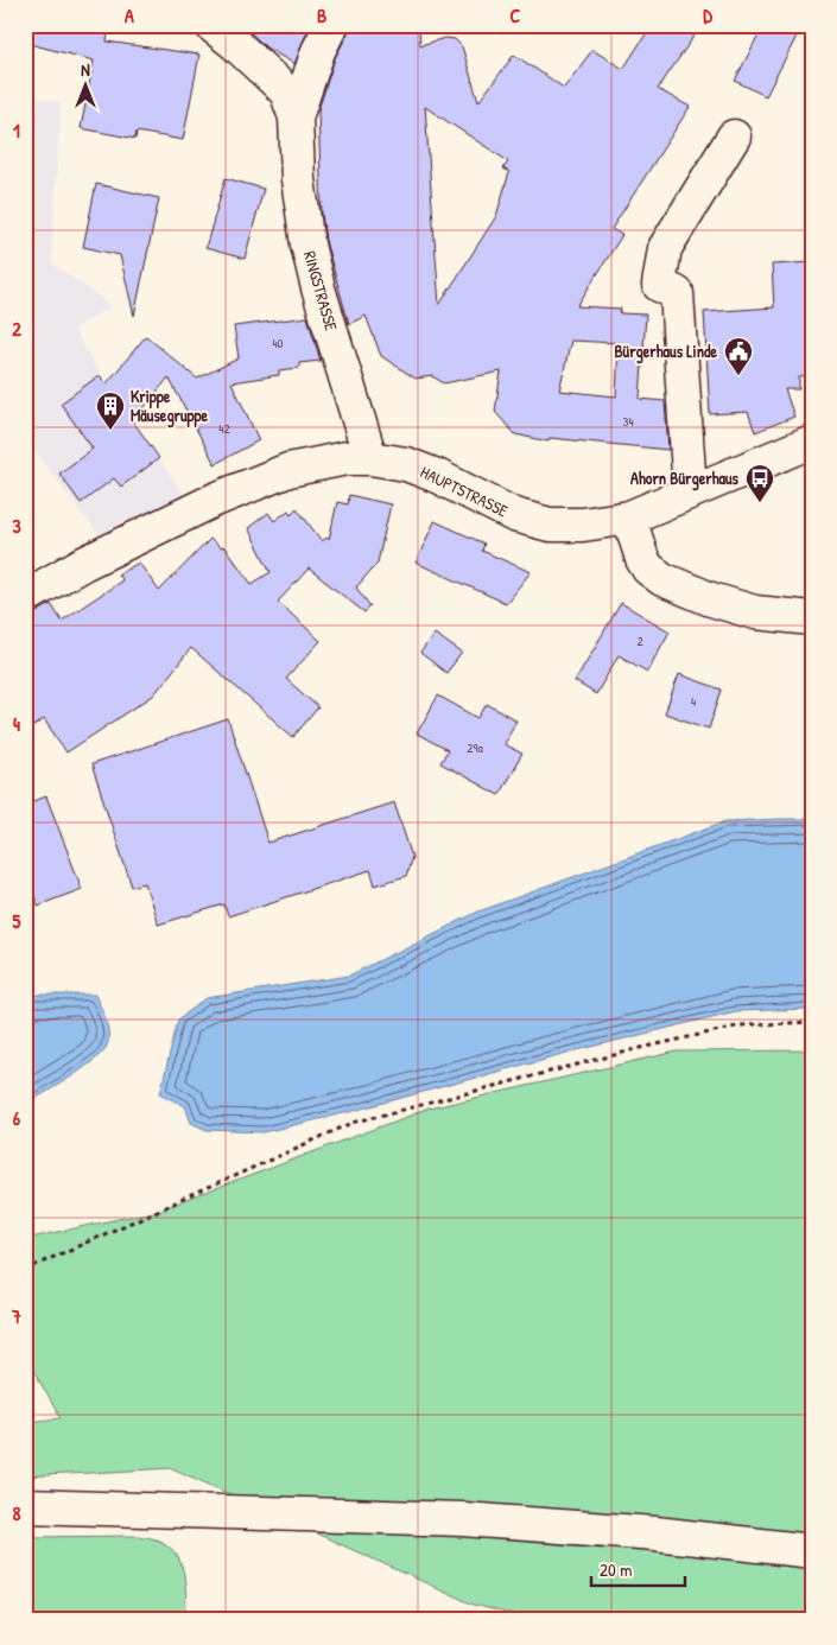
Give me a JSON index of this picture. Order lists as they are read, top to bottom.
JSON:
{
  "streets": {
    "street": ["RINGSTRASSE", "HAUPTSTRASSE"]
  },
  "crossings": [
    ["RINGSTRASSE", "HAUPTSTRASSE"]
  ],
  "places": {
    "public building": ["Bürgerhaus Linde"],
    "building": ["Krippe Mäusegruppe"],
    "bus stop": ["Ahorn Bürgerhaus"]
  },
  "house_numbers": [
    "40",
    "34",
    "42",
    "2",
    "4",
    "29a"
  ],
  "scale_bar": "20 m",
  "north": "top",
  "grid": {
    "columns": [
      "A",
      "B",
      "C",
      "D"
    ],
    "rows": [
      "1",
      "2",
      "3",
      "4",
      "5",
      "6",
      "7",
      "8"
    ]
  }
}
